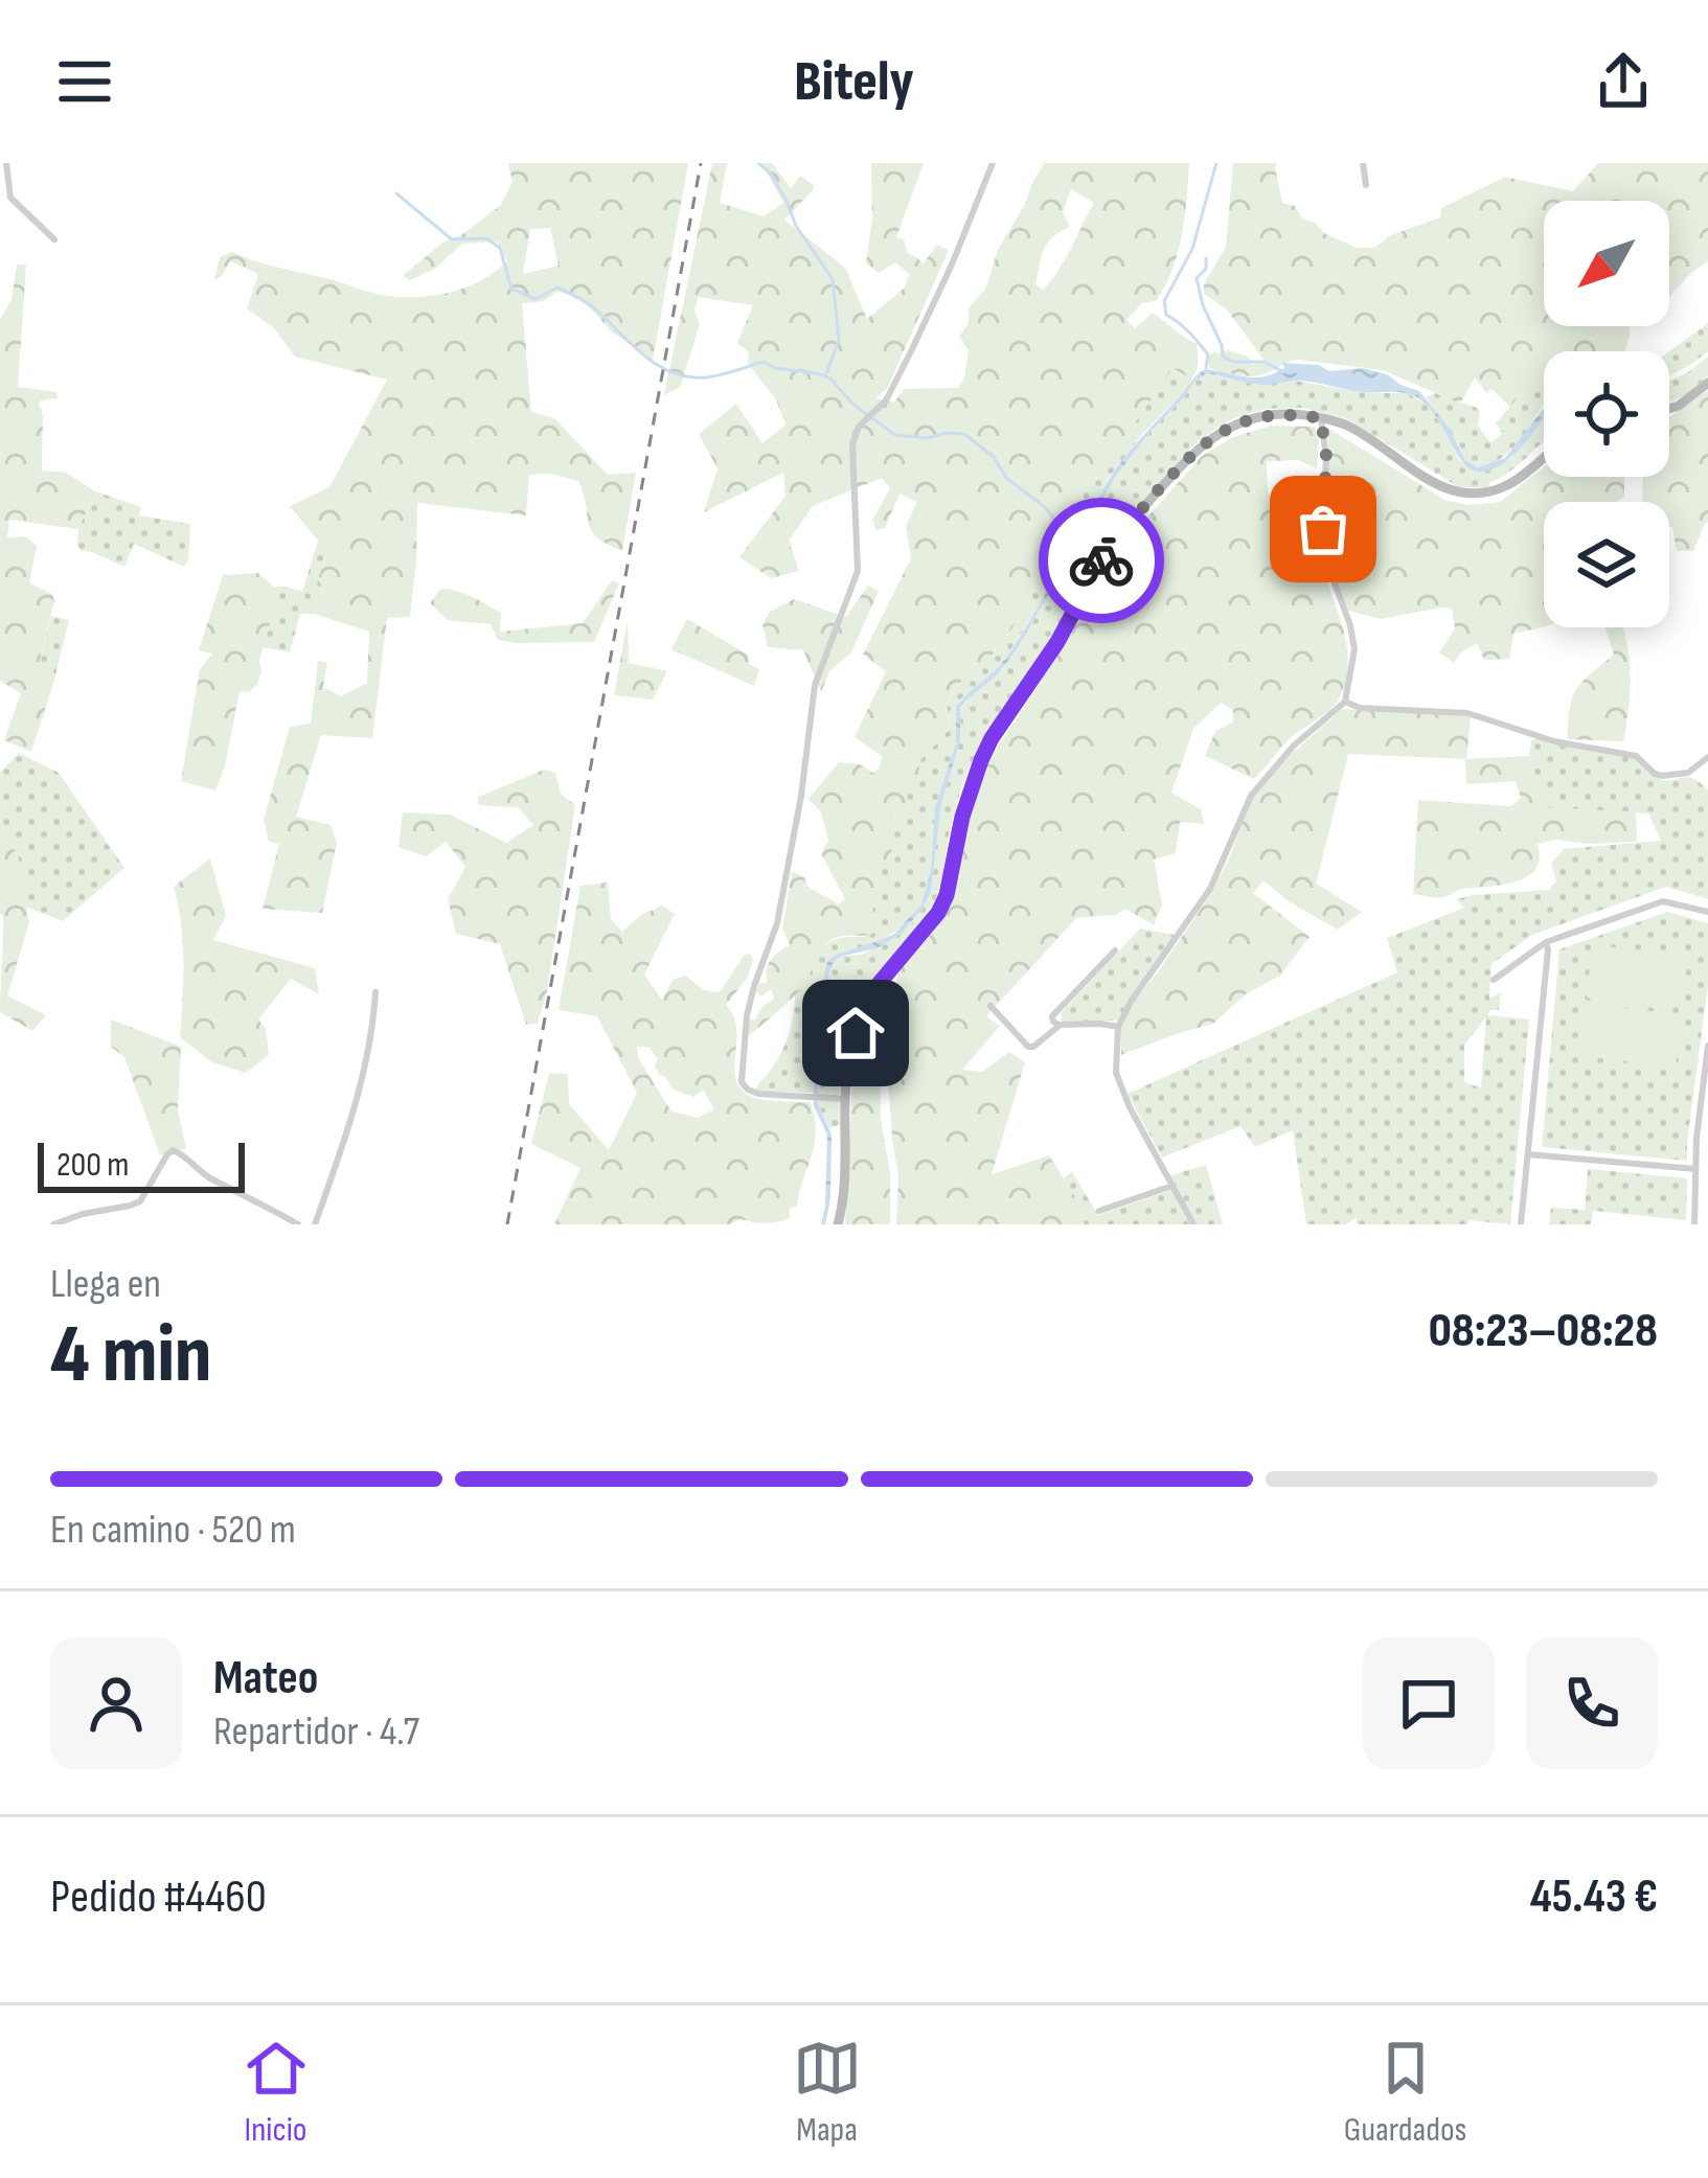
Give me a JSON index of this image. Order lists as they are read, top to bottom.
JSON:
{
  "scale_bar": "200 m",
  "north": "bottom left",
  "page": {
    "header": "Bitely",
    "scale": "200 m",
    "heading": ["4 min", "Llega en", "08:23–08:28"],
    "panel": [
      "Mateo",
      "Repartidor · 4.7",
      "Pedido #4460",
      "45.43 €"
    ],
    "bar": "En camino · 520 m",
    "tabs": ["Inicio", "Mapa", "Guardados"]
  }
}
